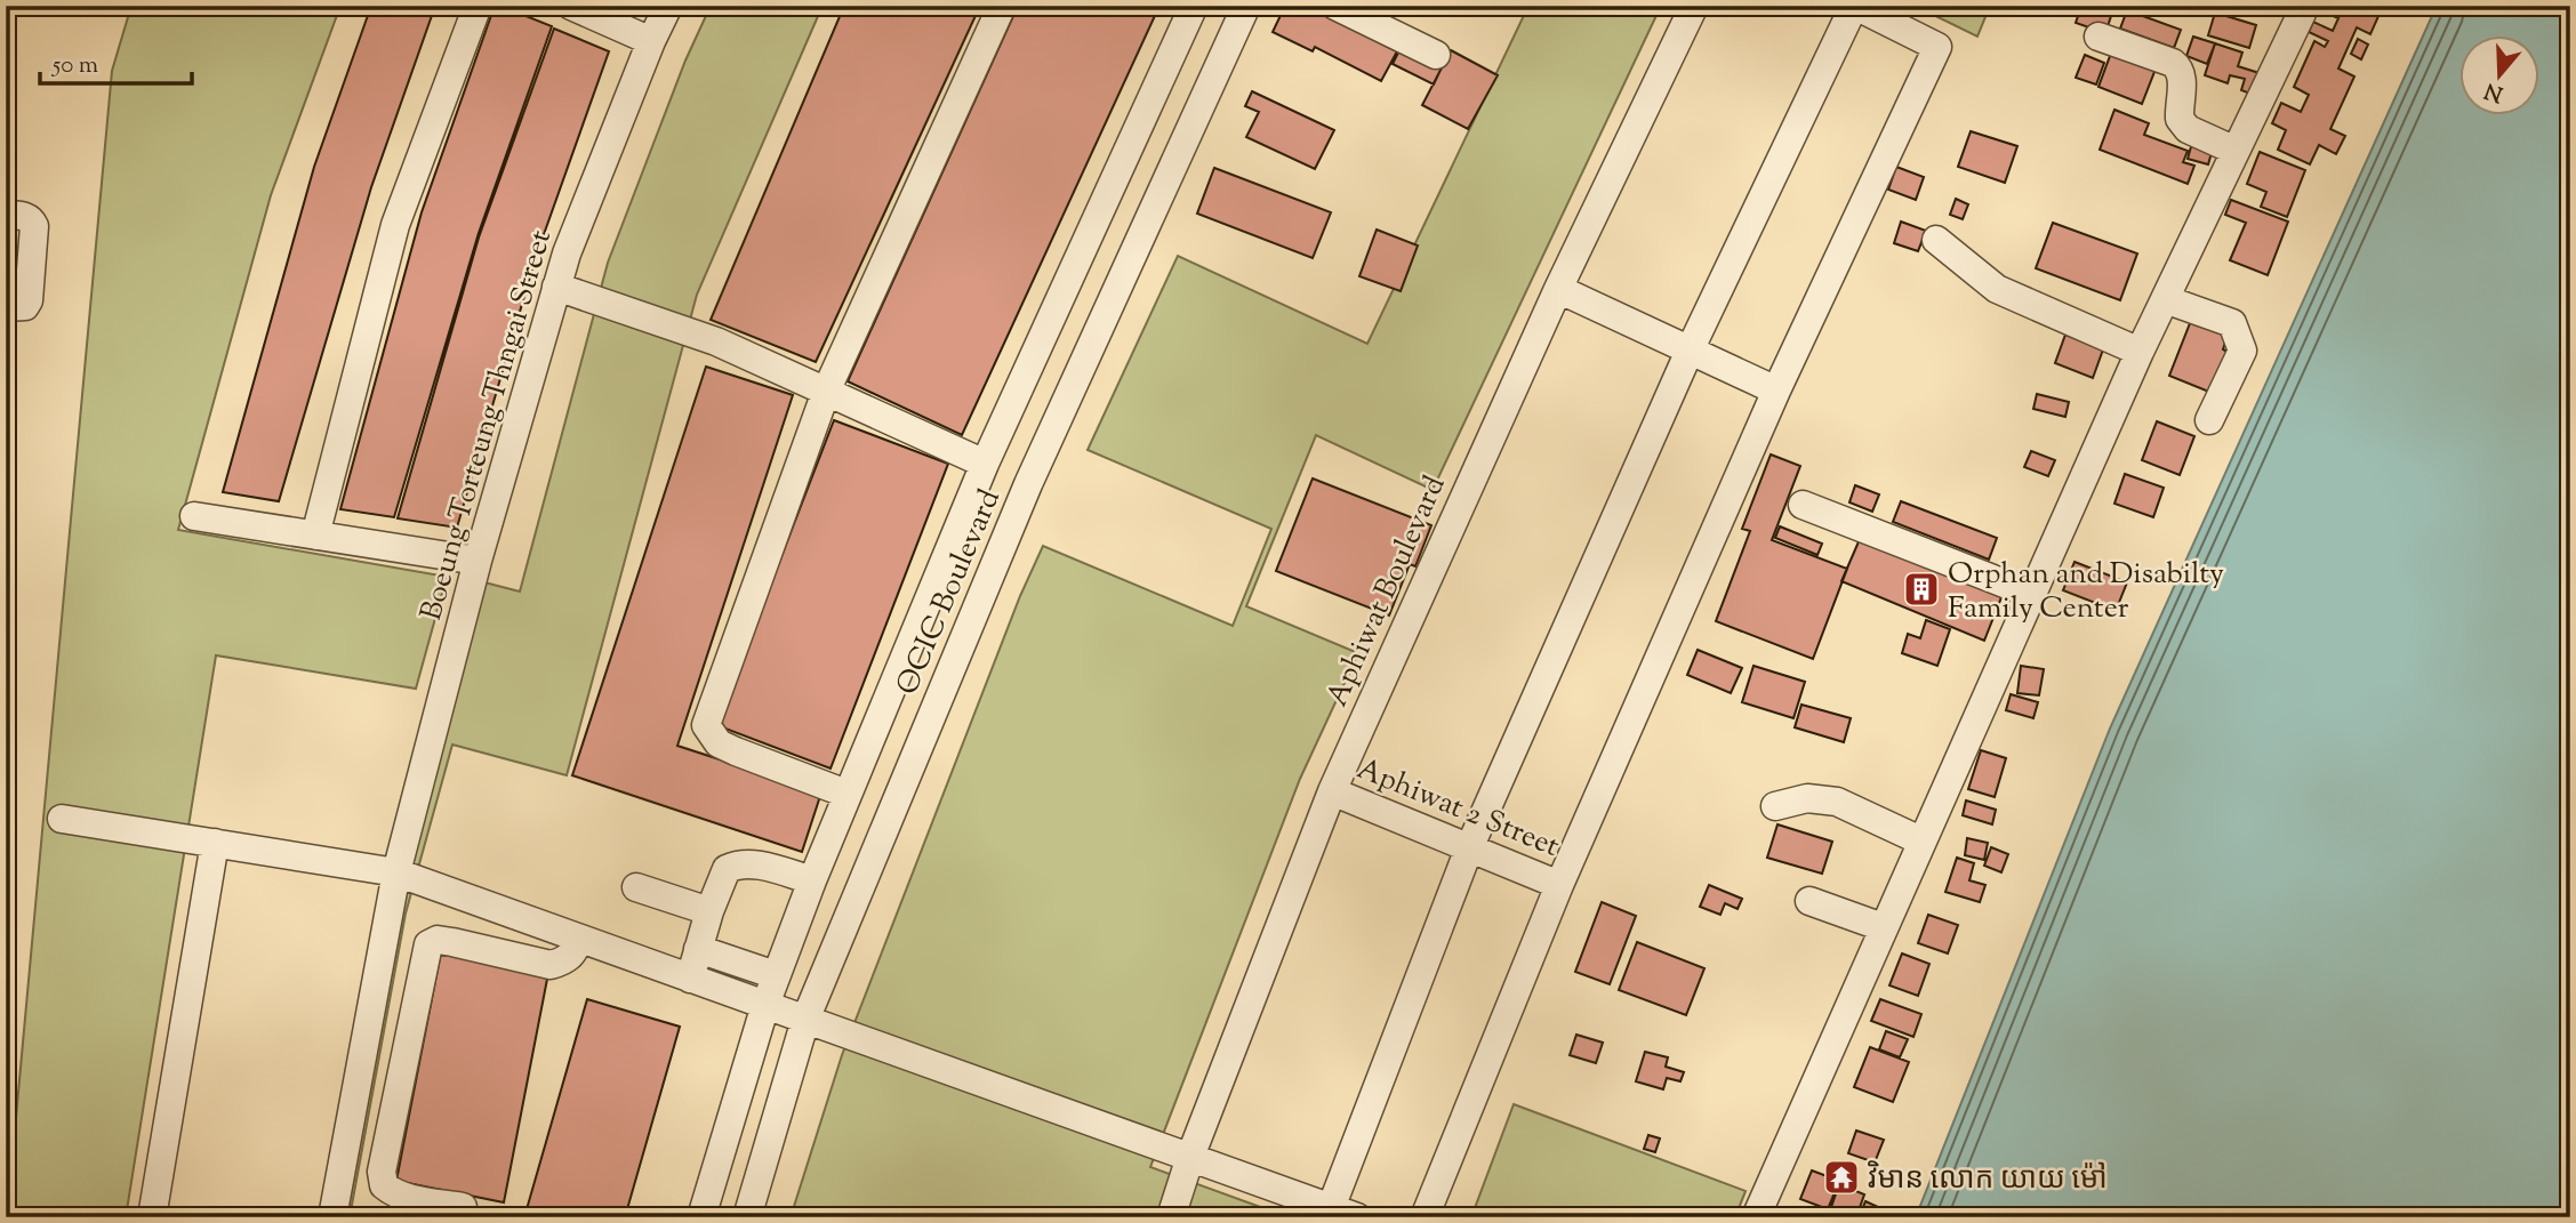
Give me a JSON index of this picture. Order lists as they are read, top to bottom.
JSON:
{
  "streets": {
    "street": [
      "Boeung Torteung Thngai Street",
      "Aphiwat Boulevard",
      "OCIC Boulevard",
      "Aphiwat 2 Street"
    ]
  },
  "crossings": [
    ["Aphiwat Boulevard", "Aphiwat 2 Street"]
  ],
  "places": {
    "building": ["Orphan and Disabilty Family Center"],
    "temple": ["វិមាន លោក យាយ ម៉ៅ"]
  },
  "scale_bar": "50 m",
  "north": "bottom"
}
